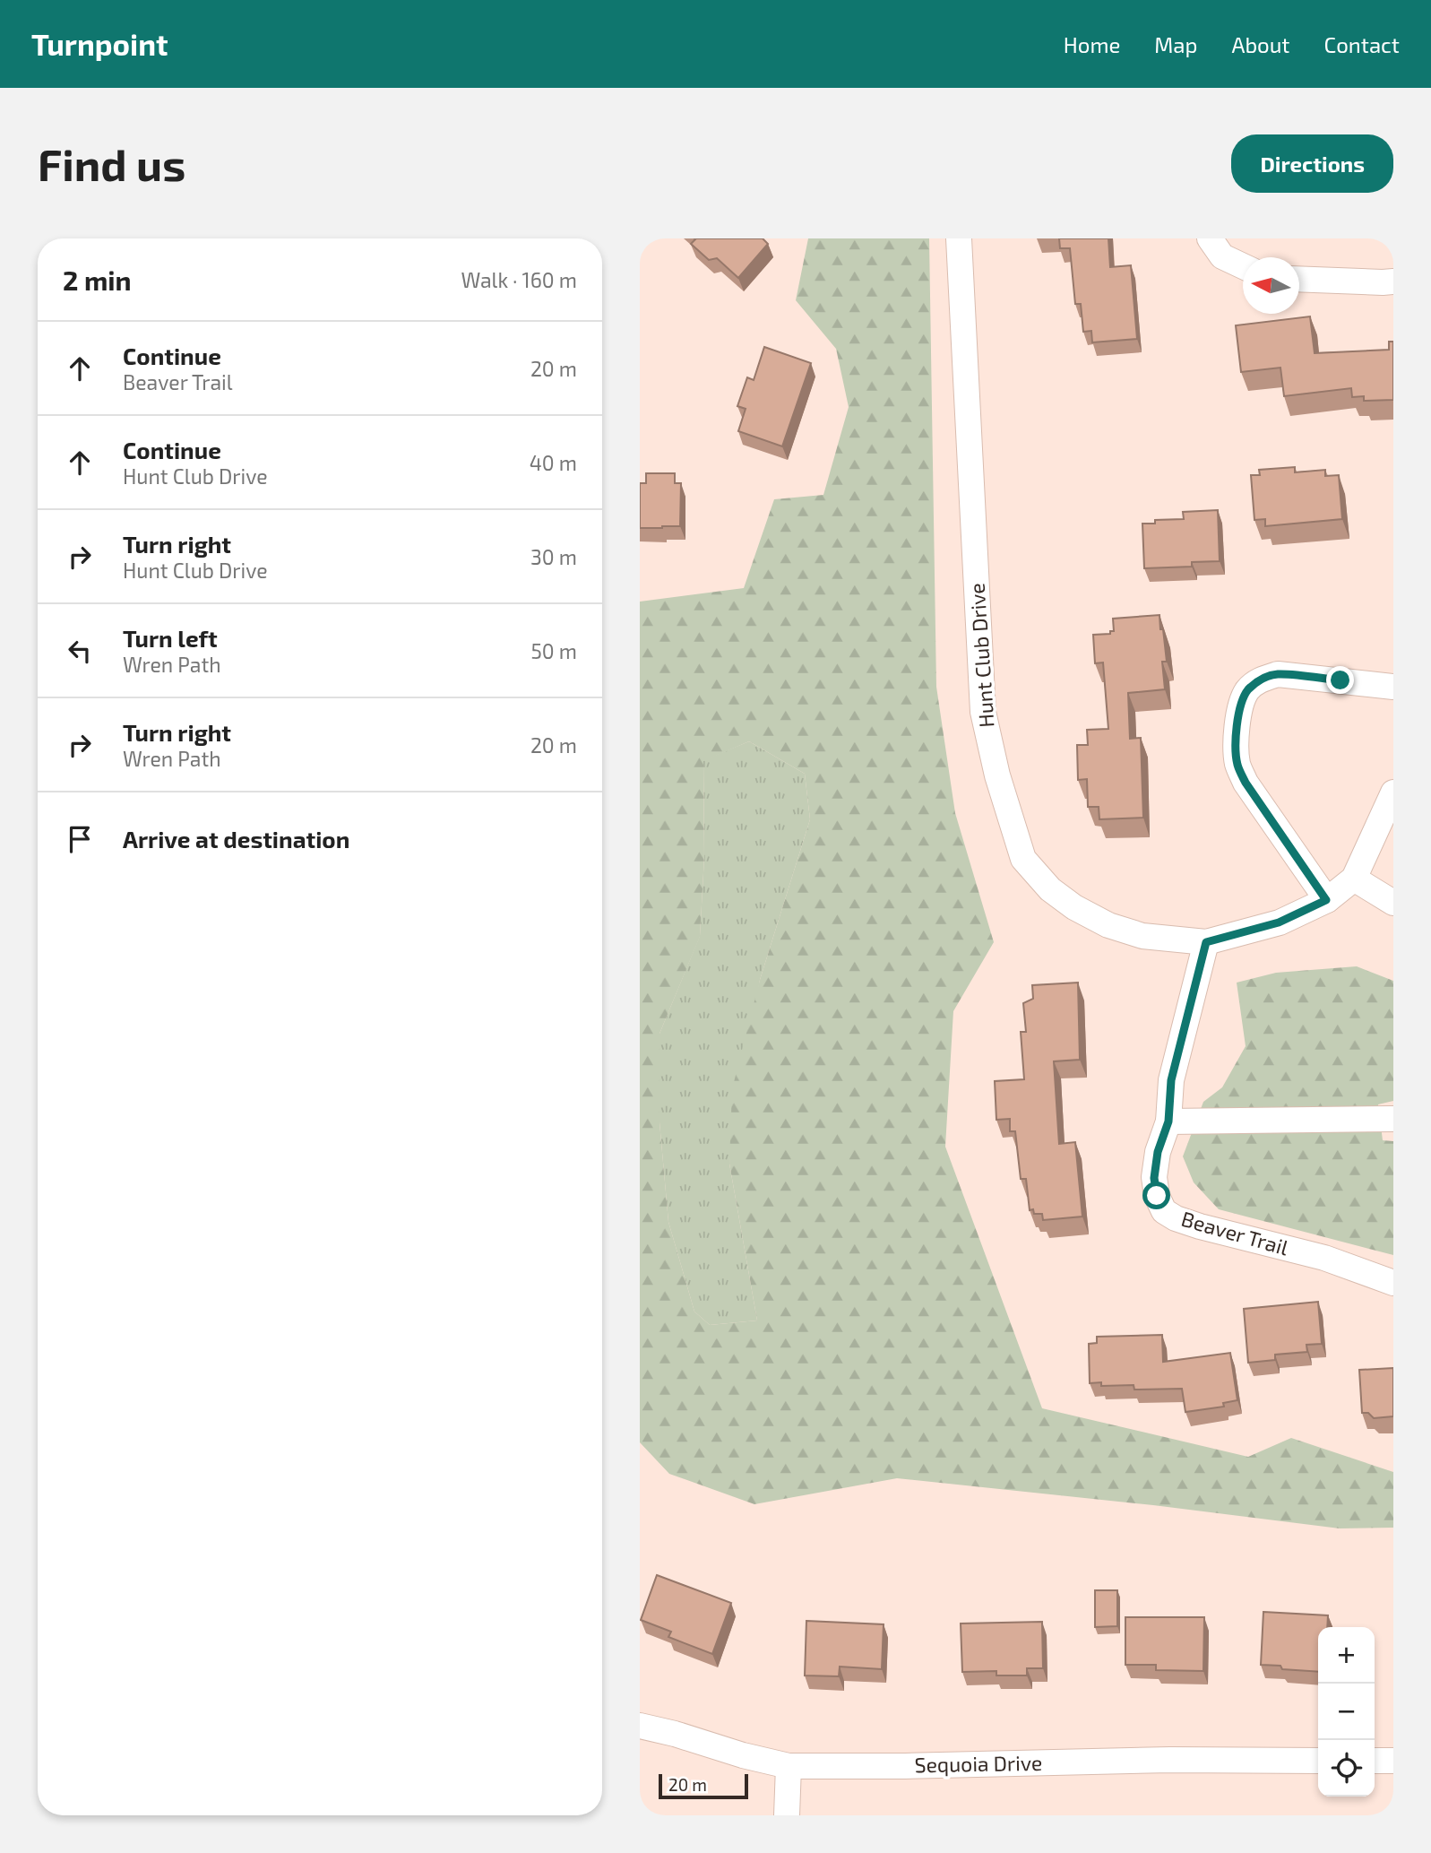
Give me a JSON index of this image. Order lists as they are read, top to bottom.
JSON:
{
  "streets": {
    "street": ["Hunt Club Drive", "Beaver Trail", "Sequoia Drive"]
  },
  "scale_bar": "20 m",
  "north": "left",
  "page": {
    "header": "Turnpoint",
    "nav": [
      "Home",
      "Map",
      "About",
      "Contact"
    ],
    "buttons": "Directions",
    "title": "Find us",
    "heading": ["2 min", "Walk · 160 m"],
    "list": [
      ["Continue", "Beaver Trail", "20 m"],
      ["Continue", "Hunt Club Drive", "40 m"],
      ["Turn right", "Hunt Club Drive", "30 m"],
      ["Turn left", "Wren Path", "50 m"],
      ["Turn right", "Wren Path", "20 m"],
      "Arrive at destination"
    ],
    "map_buttons": ["+", "−"],
    "scale": "20 m"
  }
}
